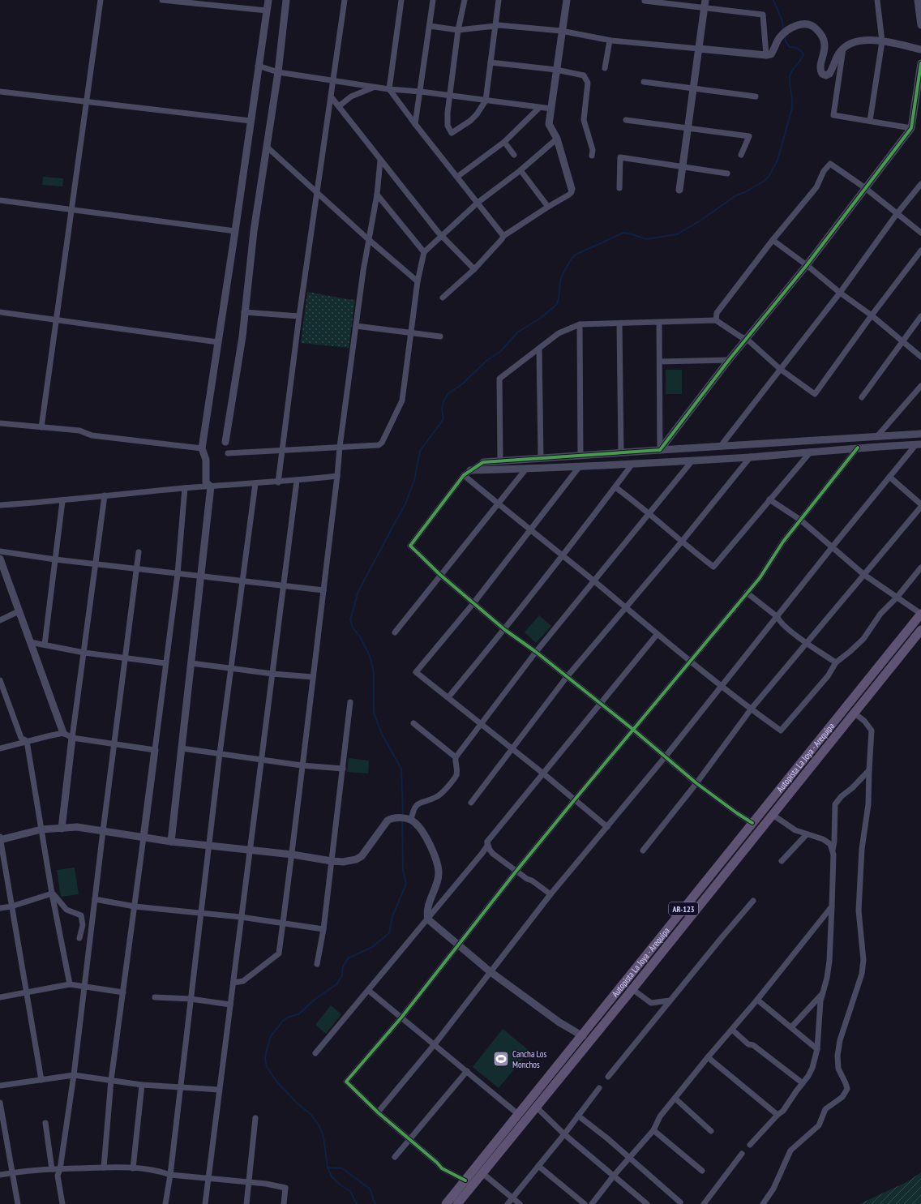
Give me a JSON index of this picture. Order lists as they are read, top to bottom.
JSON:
{
  "streets": {
    "main road": ["Autopista La Joya - Arequipa", "AR-123"]
  },
  "places": {
    "sports": ["Cancha Los Monchos"]
  }
}
